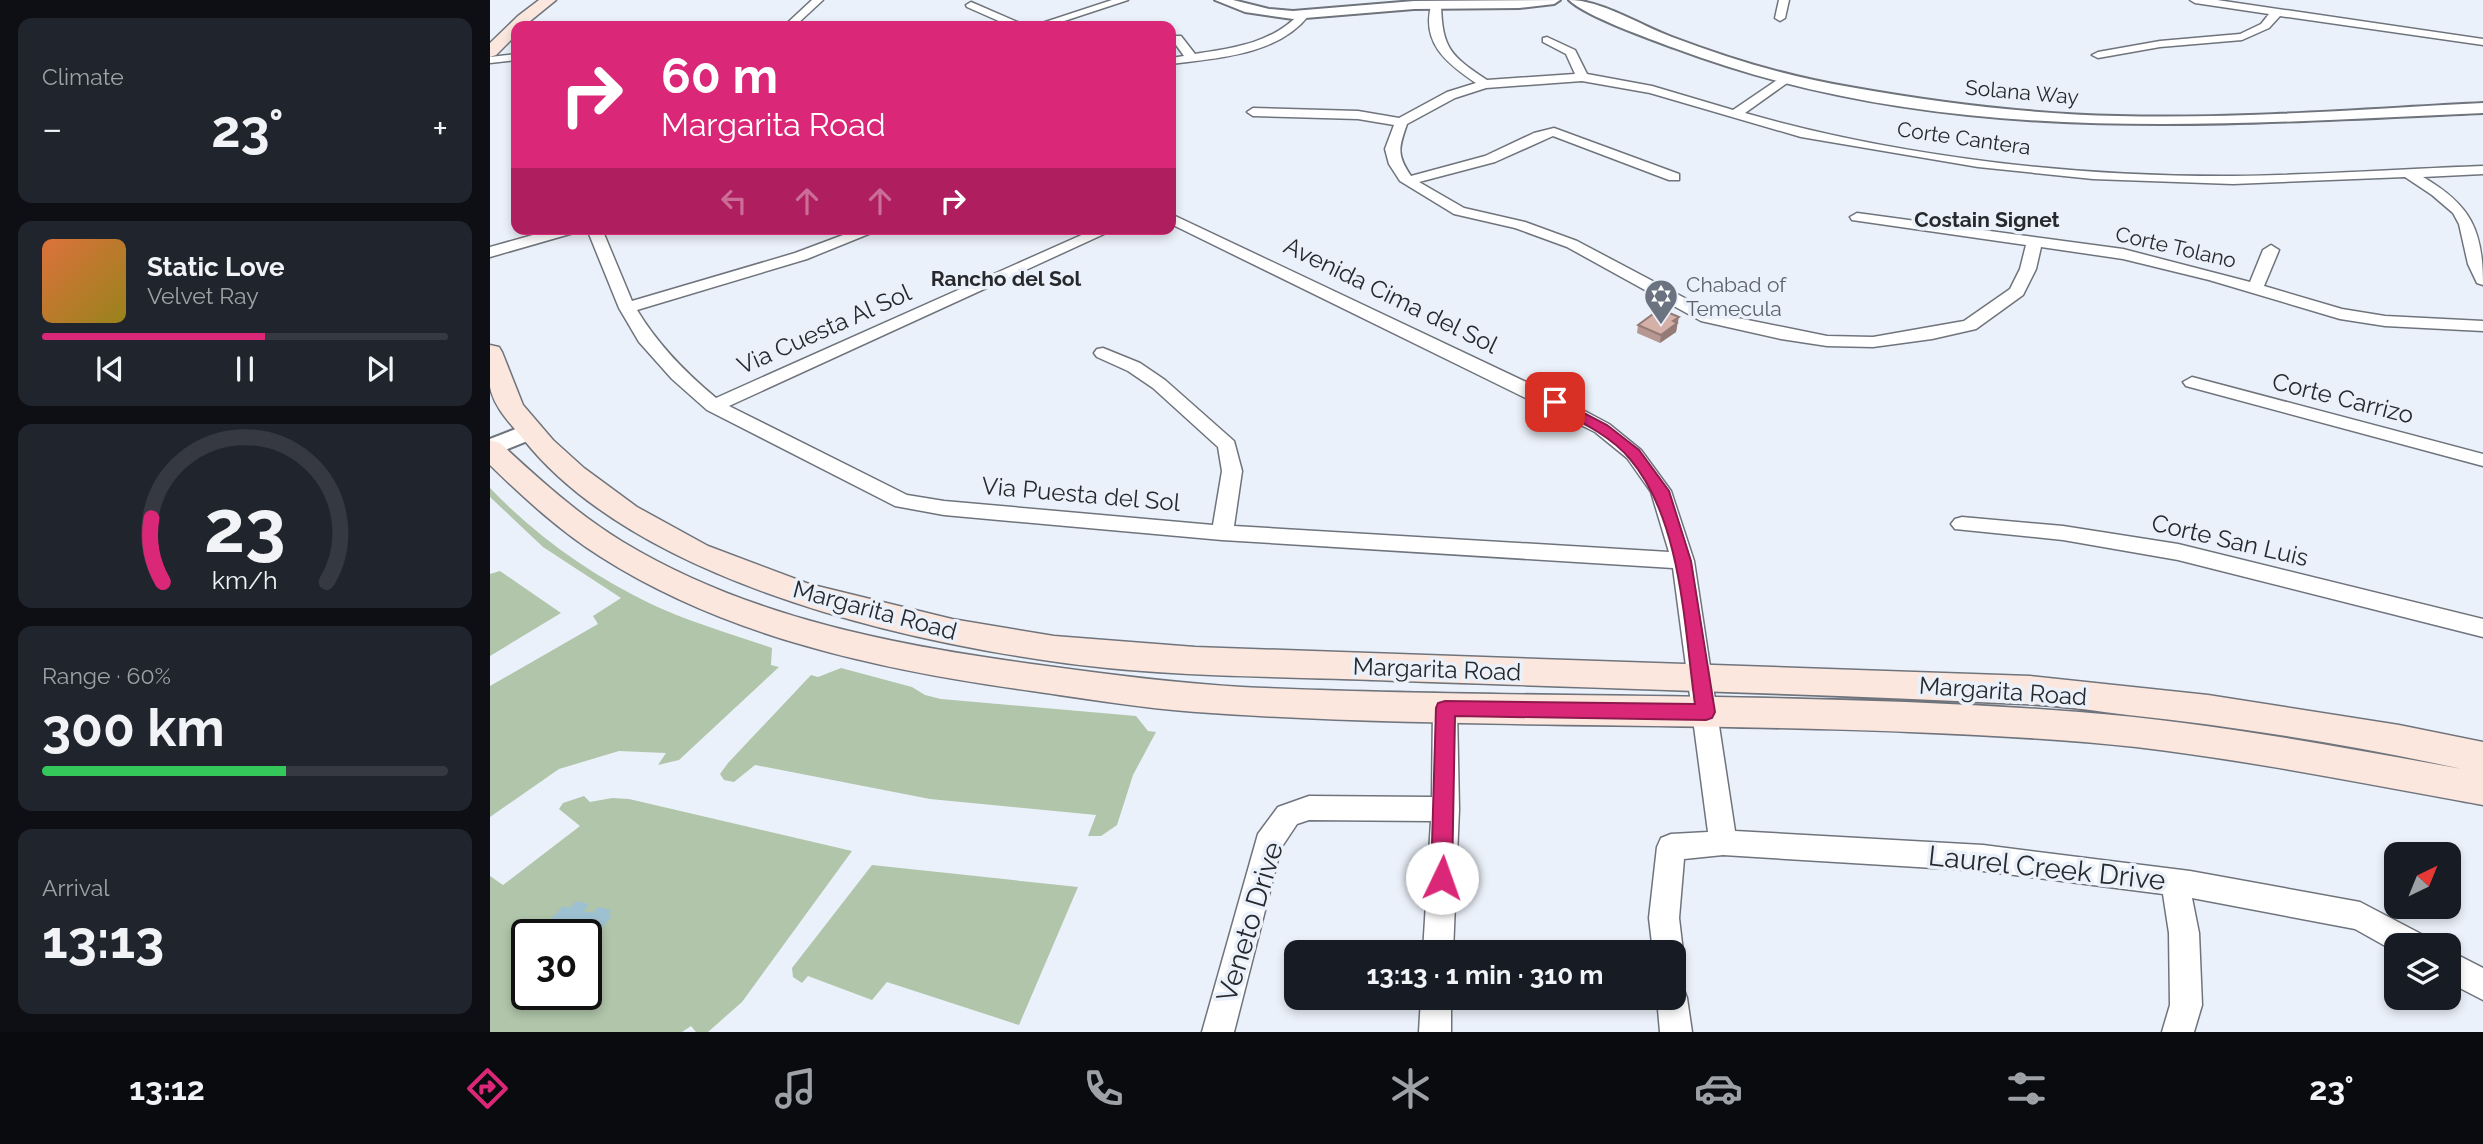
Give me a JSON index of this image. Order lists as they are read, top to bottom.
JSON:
{
  "streets": {
    "main road": ["Margarita Road"],
    "street": [
      "Solana Way",
      "Corte Cantera",
      "Corte Tolano",
      "Avenida Cima del Sol",
      "Via Cuesta Al Sol",
      "Corte Carrizo",
      "Via Puesta del Sol",
      "Corte San Luis",
      "Laurel Creek Drive",
      "Veneto Drive"
    ]
  },
  "crossings": [
    ["Avenida Cima del Sol", "Via Puesta del Sol"],
    ["Avenida Cima del Sol", "Margarita Road"],
    ["Avenida Cima del Sol", "Laurel Creek Drive"],
    ["Via Cuesta Al Sol", "Via Puesta del Sol"]
  ],
  "districts": ["Costain Signet", "Rancho del Sol"],
  "places": {
    "synagogue": ["Chabad of Temecula"]
  },
  "north": "top right",
  "page": {
    "tile": [
      "Climate",
      ["Range · 60%", "300 km"],
      ["Arrival", "13:13"]
    ],
    "turn": ["60 m", "Margarita Road"],
    "heat": ["−", "23°", "+"],
    "song": ["Static Love", "Velvet Ray"],
    "limit": "30",
    "trip": "13:13 · 1 min · 310 m",
    "tabs": ["13:12", "23°"],
    "gauge": ["23", "km/h"]
  }
}
